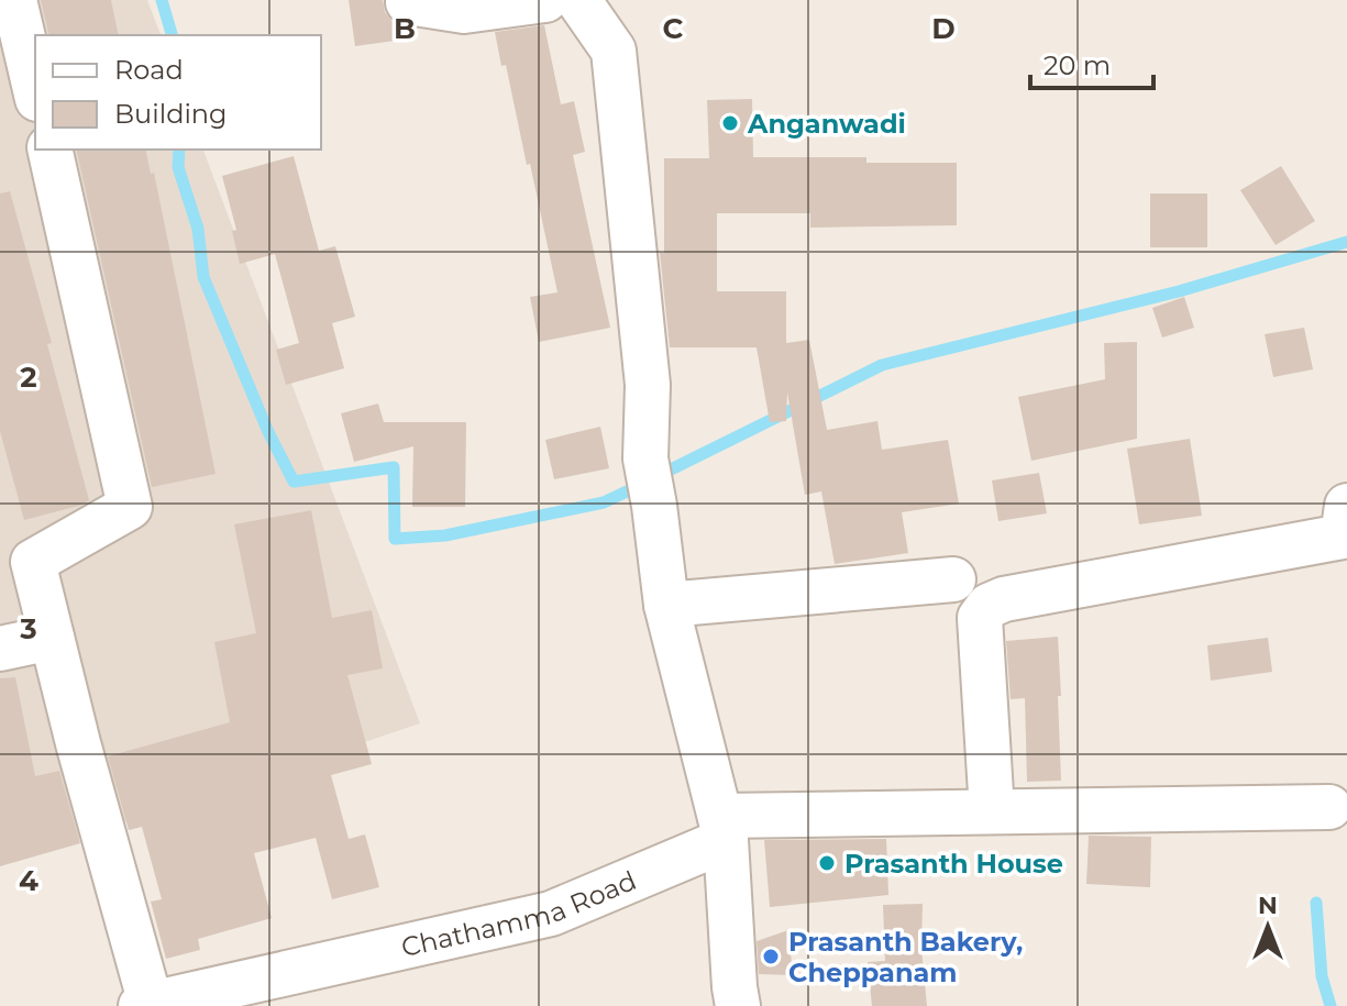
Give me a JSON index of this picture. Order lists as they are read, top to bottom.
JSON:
{
  "streets": {
    "street": ["Chathamma Road"]
  },
  "places": ["Anganwadi", "Prasanth House", "Prasanth Bakery, Cheppanam"],
  "legend": ["Road", "Building"],
  "scale_bar": "20 m",
  "north": "top",
  "grid": {
    "columns": ["B", "C", "D"],
    "rows": ["2", "3", "4"]
  }
}
